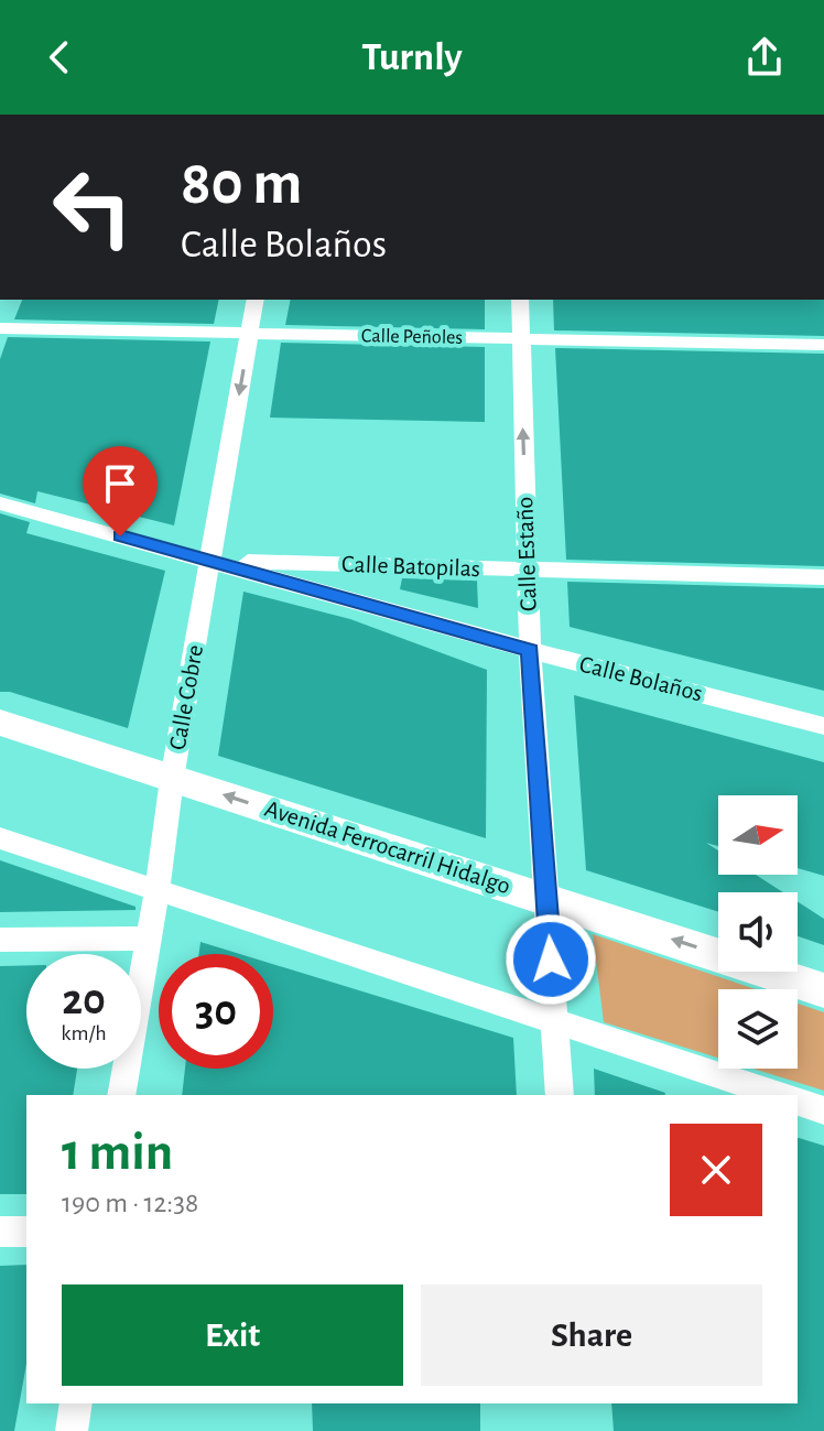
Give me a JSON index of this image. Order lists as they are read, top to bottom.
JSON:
{
  "streets": {
    "main road": ["Avenida Ferrocarril Hidalgo"],
    "street": [
      "Calle Peñoles",
      "Calle Estaño",
      "Calle Batopilas",
      "Calle Bolaños",
      "Calle Cobre"
    ]
  },
  "crossings": [
    ["Calle Peñoles", "Calle Estaño"],
    ["Calle Peñoles", "Calle Cobre"],
    ["Calle Estaño", "Calle Batopilas"],
    ["Calle Estaño", "Calle Bolaños"],
    ["Calle Estaño", "Avenida Ferrocarril Hidalgo"],
    ["Calle Batopilas", "Calle Bolaños"],
    ["Calle Batopilas", "Calle Cobre"],
    ["Calle Bolaños", "Calle Cobre"],
    ["Calle Cobre", "Avenida Ferrocarril Hidalgo"]
  ],
  "one_way": ["Avenida Ferrocarril Hidalgo"],
  "north": "right",
  "page": {
    "header": "Turnly",
    "turn": ["80 m", "Calle Bolaños"],
    "speed": "20 km/h",
    "limit": "30",
    "heading": ["1 min", "190 m · 12:38"],
    "buttons": ["Exit", "Share"]
  }
}
